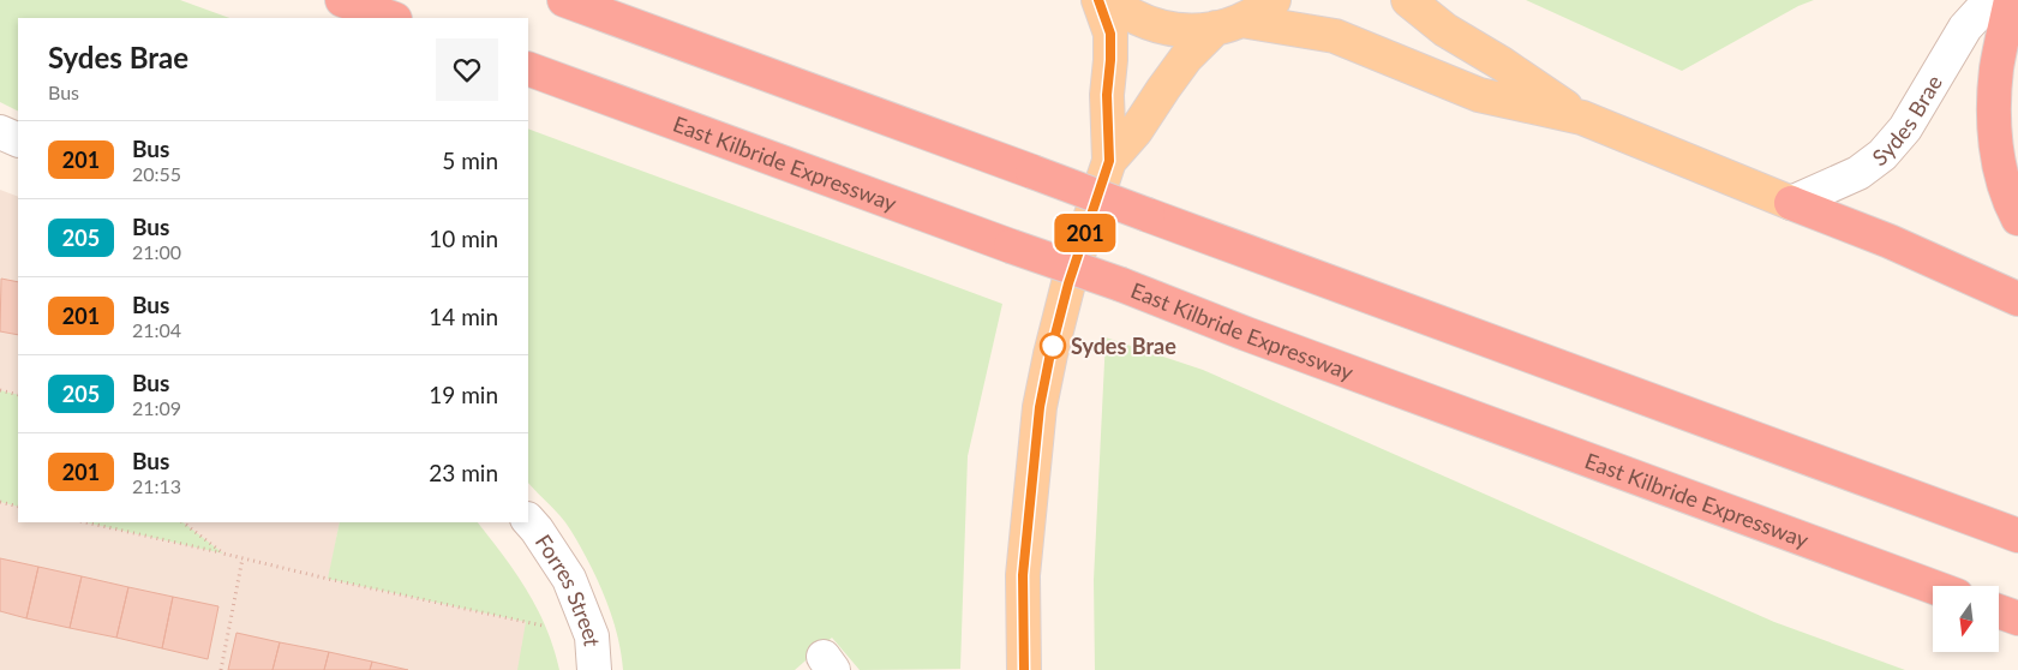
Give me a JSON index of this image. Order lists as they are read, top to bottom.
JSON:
{
  "streets": {
    "highway": ["East Kilbride Expressway"],
    "street": ["Sydes Brae", "Forres Street"]
  },
  "places": ["Sydes Brae"],
  "lines": ["bus line 201"],
  "north": "bottom",
  "page": {
    "on_map": "201",
    "heading": ["Sydes Brae", "Bus"],
    "list": [
      {
        "mark": "201",
        "name": "Bus",
        "note": "20:55",
        "value": "5 min"
      },
      {
        "mark": "205",
        "name": "Bus",
        "note": "21:00",
        "value": "10 min"
      },
      {
        "mark": "201",
        "name": "Bus",
        "note": "21:04",
        "value": "14 min"
      },
      {
        "mark": "205",
        "name": "Bus",
        "note": "21:09",
        "value": "19 min"
      },
      {
        "mark": "201",
        "name": "Bus",
        "note": "21:13",
        "value": "23 min"
      }
    ]
  }
}
